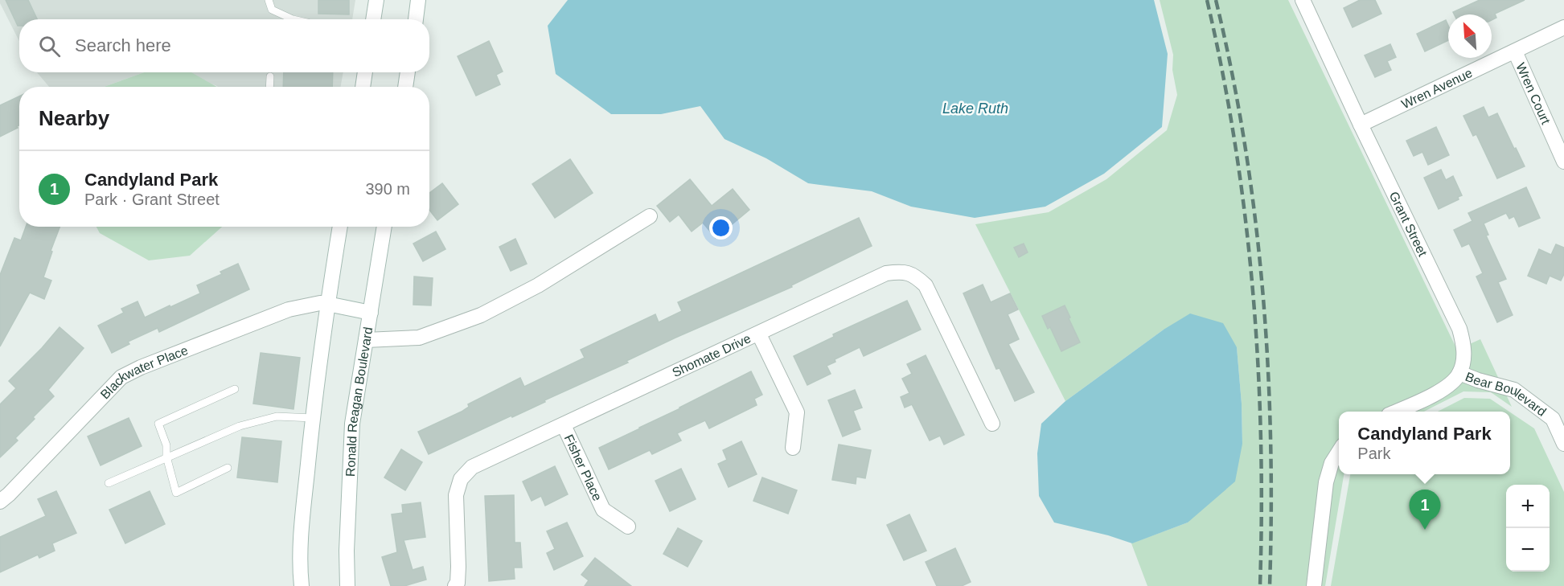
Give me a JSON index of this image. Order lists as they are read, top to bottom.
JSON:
{
  "streets": {
    "street": [
      "Wren Avenue",
      "Wren Court",
      "Grant Street",
      "Shomate Drive",
      "Blackwater Place",
      "Bear Boulevard",
      "Ronald Reagan Boulevard",
      "Fisher Place"
    ]
  },
  "crossings": [
    ["Wren Avenue", "Wren Court"],
    ["Wren Avenue", "Grant Street"],
    ["Grant Street", "Bear Boulevard"],
    ["Shomate Drive", "Fisher Place"],
    ["Blackwater Place", "Ronald Reagan Boulevard"]
  ],
  "water": ["Lake Ruth"],
  "north": "top left",
  "page": {
    "search": "Search here",
    "heading": "Nearby",
    "list": [
      {
        "mark": "1",
        "name": "Candyland Park",
        "note": "Park · Grant Street",
        "value": "390 m"
      }
    ],
    "popup": ["Candyland Park", "Park"],
    "map_buttons": ["+", "−"],
    "pins": "1"
  }
}
